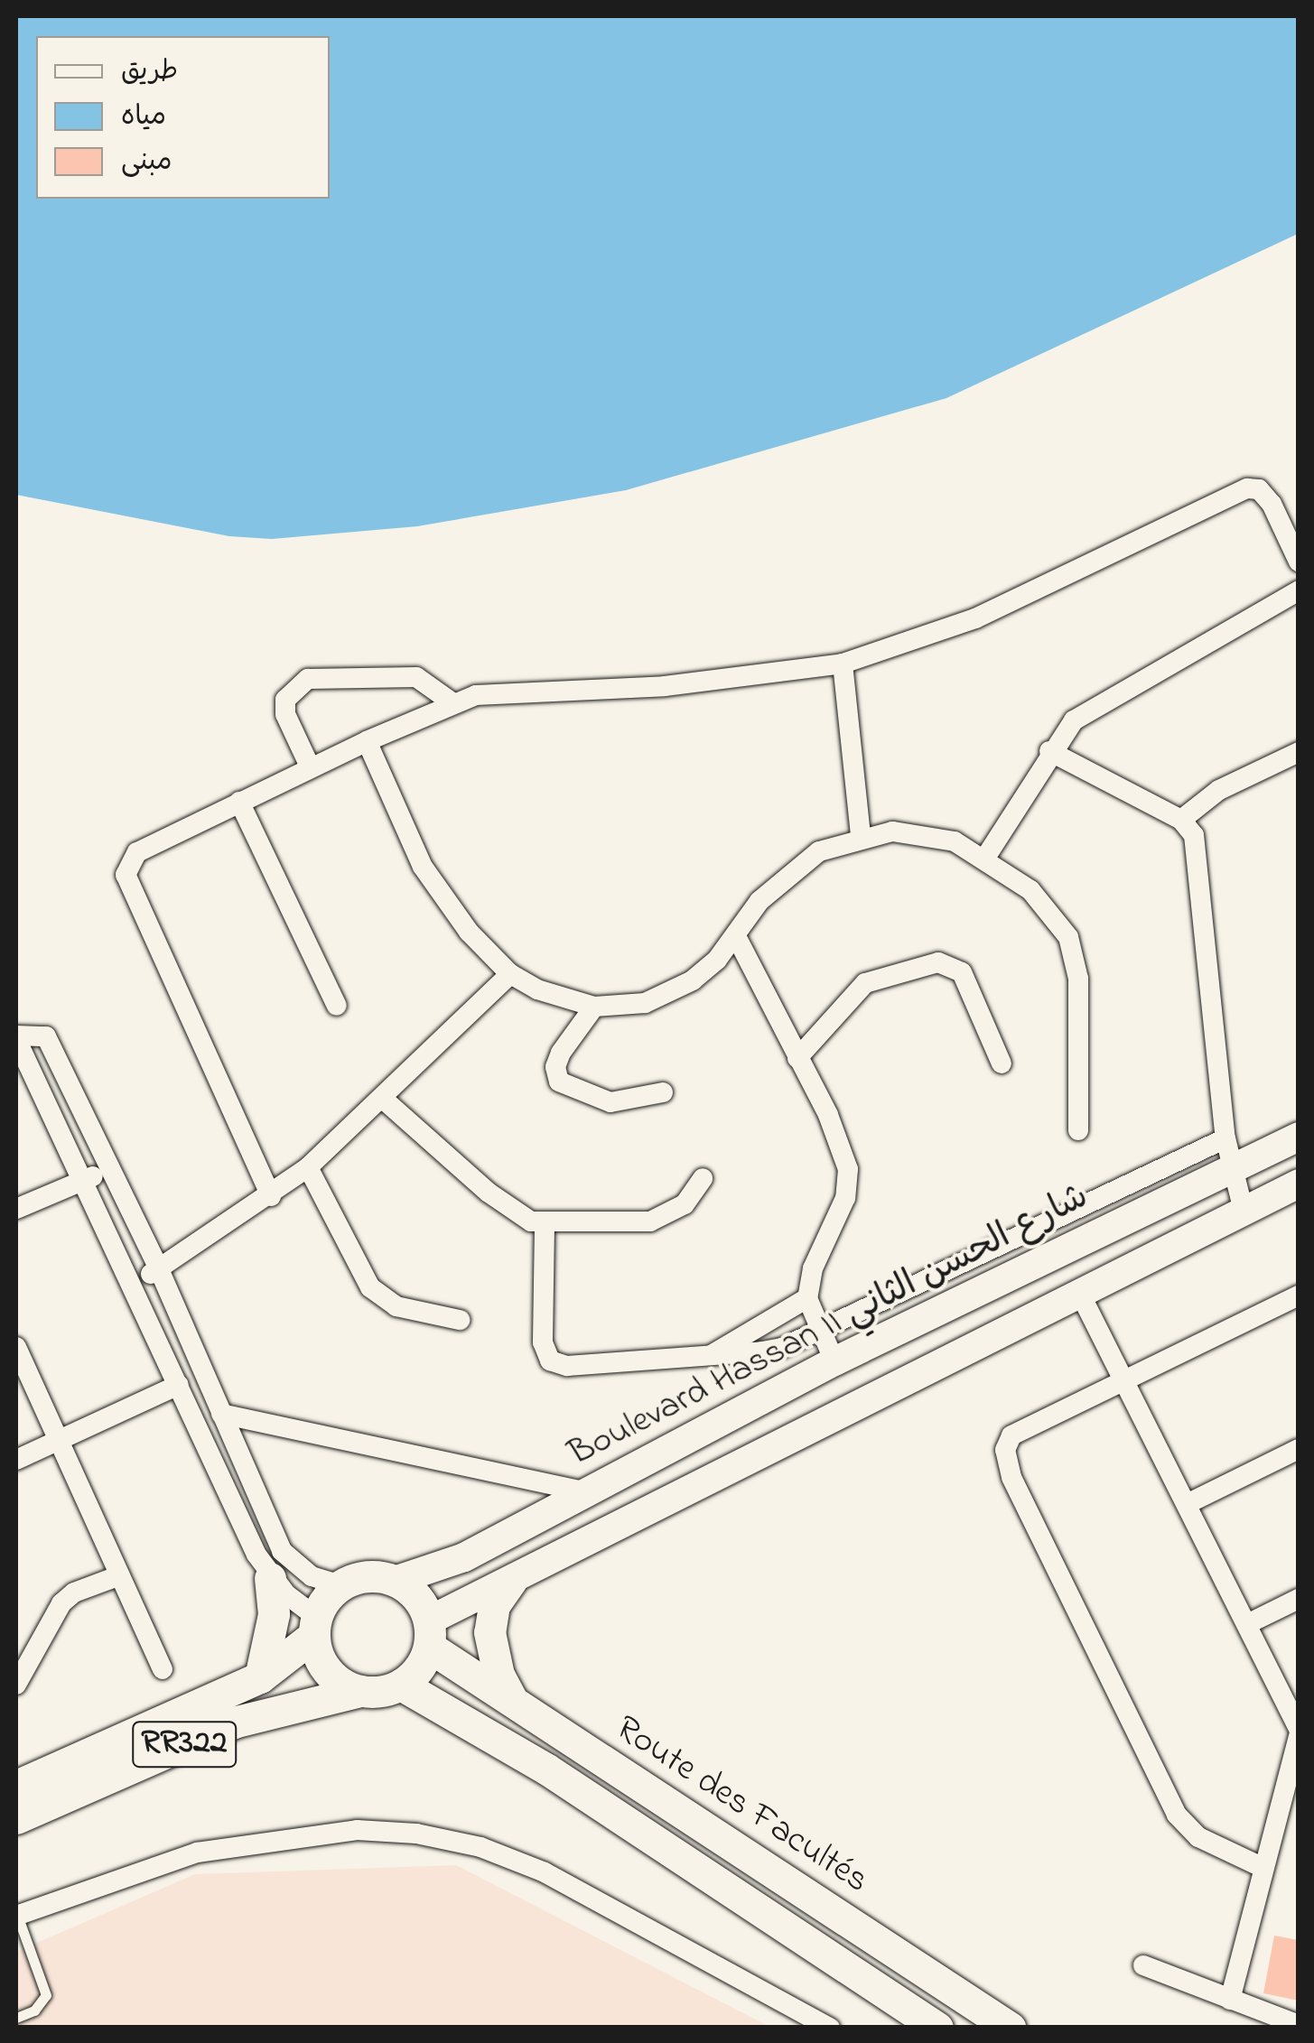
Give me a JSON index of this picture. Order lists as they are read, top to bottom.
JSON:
{
  "streets": {
    "main road": ["Boulevard Hassan II شارع الحسن الثاني", "RR322", "Route des Facultés"]
  },
  "crossings": [
    ["Boulevard Hassan II شارع الحسن الثاني", "RR322"],
    ["Boulevard Hassan II شارع الحسن الثاني", "Route des Facultés"],
    ["RR322", "Route des Facultés"]
  ],
  "legend": ["طريق", "مياه", "مبنى"]
}
